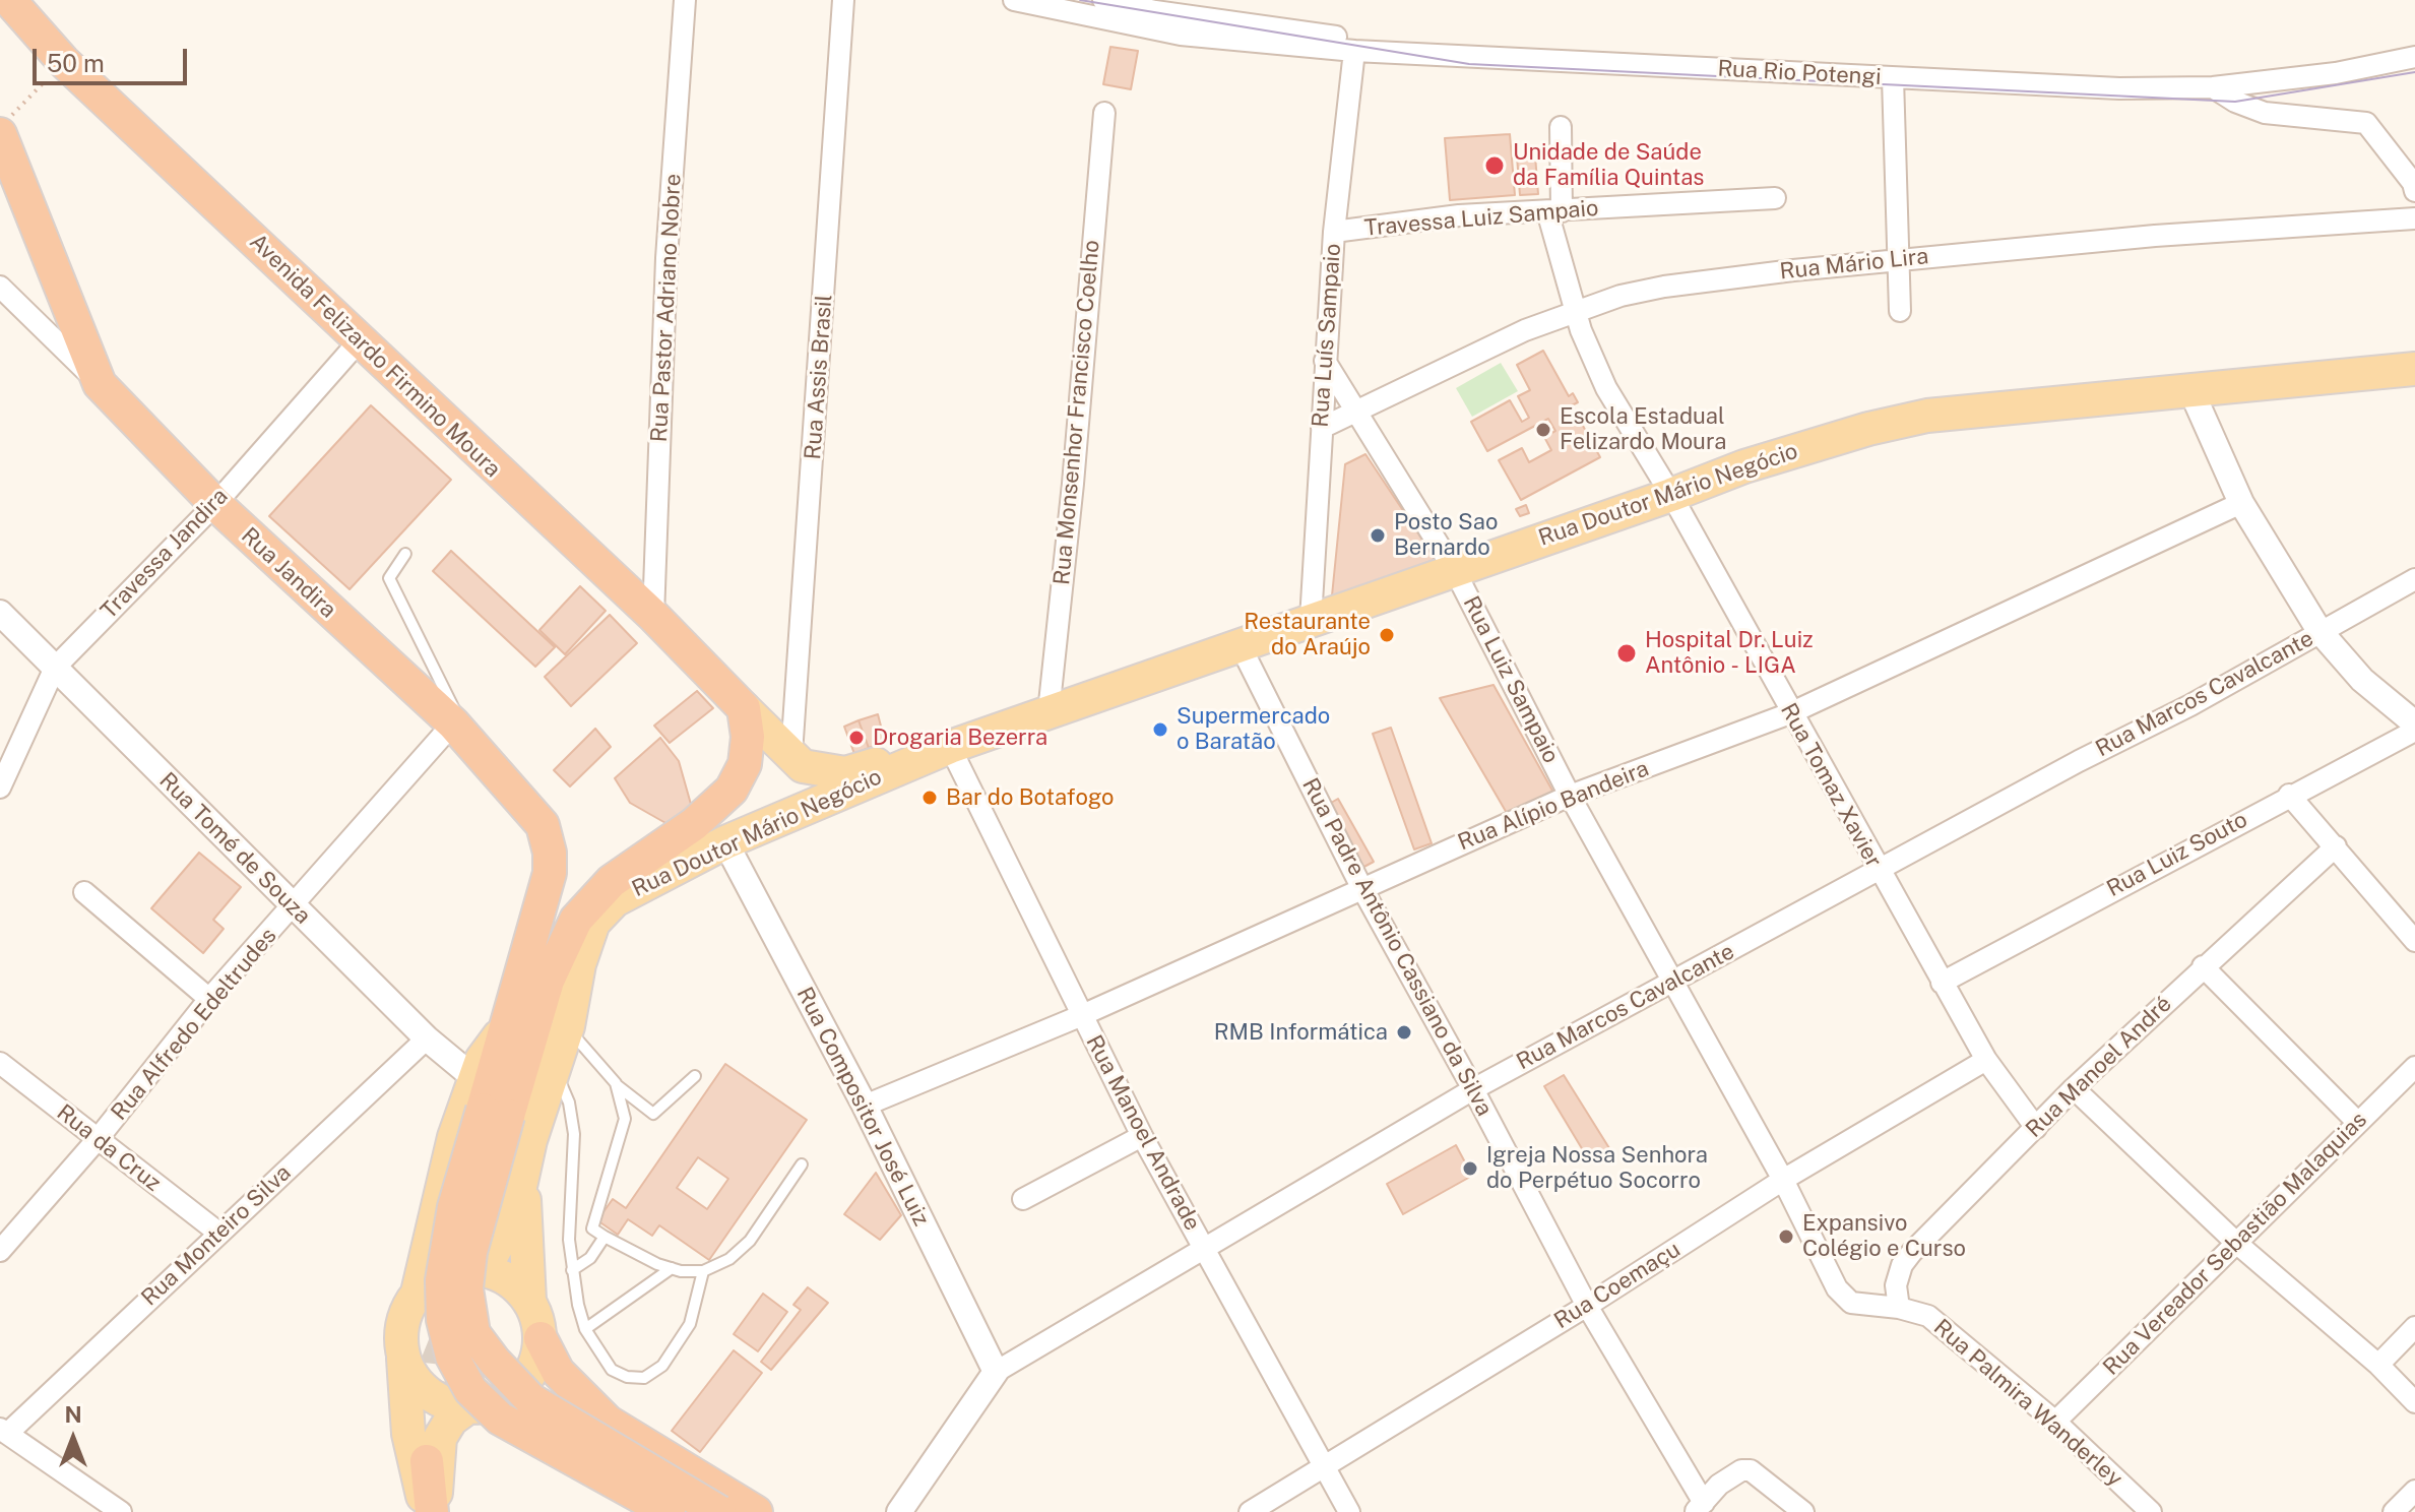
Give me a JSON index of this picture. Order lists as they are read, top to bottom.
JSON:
{
  "streets": {
    "highway": ["Avenida Felizardo Firmino Moura", "Rua Doutor Mário Negócio", "Rua Jandira"],
    "street": [
      "Rua Rio Potengi",
      "Travessa Luiz Sampaio",
      "Rua Mário Lira",
      "Rua Pastor Adriano Nobre",
      "Rua Luís Sampaio",
      "Rua Assis Brasil",
      "Rua Monsenhor Francisco Coelho",
      "Travessa Jandira",
      "Rua Luiz Sampaio",
      "Rua Marcos Cavalcante",
      "Rua Tomaz Xavier",
      "Rua Alípio Bandeira",
      "Rua Tomé de Souza",
      "Rua Luiz Souto",
      "Rua Padre Antônio Cassiano da Silva",
      "Rua Alfredo Edeltrudes",
      "Rua Manoel André",
      "Rua Compositor José Luiz",
      "Rua Manoel Andrade",
      "Rua da Cruz",
      "Rua Monteiro Silva",
      "Rua Vereador Sebastião Malaquias",
      "Rua Coemaçu",
      "Rua Palmira Wanderley"
    ]
  },
  "crossings": [
    ["Rua Rio Potengi", "Rua Luís Sampaio"],
    ["Travessa Luiz Sampaio", "Rua Luís Sampaio"],
    ["Travessa Luiz Sampaio", "Rua Tomaz Xavier"],
    ["Rua Mário Lira", "Rua Luís Sampaio"],
    ["Rua Mário Lira", "Rua Luiz Sampaio"],
    ["Rua Mário Lira", "Rua Tomaz Xavier"],
    ["Rua Pastor Adriano Nobre", "Avenida Felizardo Firmino Moura"],
    ["Rua Luís Sampaio", "Rua Doutor Mário Negócio"],
    ["Rua Luís Sampaio", "Rua Luiz Sampaio"],
    ["Avenida Felizardo Firmino Moura", "Rua Doutor Mário Negócio"],
    ["Avenida Felizardo Firmino Moura", "Travessa Jandira"],
    ["Rua Assis Brasil", "Rua Doutor Mário Negócio"],
    ["Rua Monsenhor Francisco Coelho", "Rua Doutor Mário Negócio"],
    ["Rua Doutor Mário Negócio", "Rua Luiz Sampaio"],
    ["Rua Doutor Mário Negócio", "Rua Tomaz Xavier"],
    ["Rua Doutor Mário Negócio", "Rua Padre Antônio Cassiano da Silva"],
    ["Rua Doutor Mário Negócio", "Rua Compositor José Luiz"],
    ["Rua Doutor Mário Negócio", "Rua Manoel Andrade"],
    ["Travessa Jandira", "Rua Jandira"],
    ["Travessa Jandira", "Rua Tomé de Souza"],
    ["Rua Jandira", "Rua Alfredo Edeltrudes"],
    ["Rua Luiz Sampaio", "Rua Marcos Cavalcante"],
    ["Rua Luiz Sampaio", "Rua Alípio Bandeira"],
    ["Rua Luiz Sampaio", "Rua Manoel André"],
    ["Rua Luiz Sampaio", "Rua Coemaçu"],
    ["Rua Luiz Sampaio", "Rua Palmira Wanderley"],
    ["Rua Marcos Cavalcante", "Rua Tomaz Xavier"],
    ["Rua Marcos Cavalcante", "Rua Padre Antônio Cassiano da Silva"],
    ["Rua Marcos Cavalcante", "Rua Compositor José Luiz"],
    ["Rua Marcos Cavalcante", "Rua Manoel Andrade"],
    ["Rua Tomaz Xavier", "Rua Alípio Bandeira"],
    ["Rua Tomaz Xavier", "Rua Luiz Souto"],
    ["Rua Tomaz Xavier", "Rua Manoel André"],
    ["Rua Tomaz Xavier", "Rua Coemaçu"],
    ["Rua Alípio Bandeira", "Rua Padre Antônio Cassiano da Silva"],
    ["Rua Alípio Bandeira", "Rua Compositor José Luiz"],
    ["Rua Alípio Bandeira", "Rua Manoel Andrade"],
    ["Rua Tomé de Souza", "Rua Alfredo Edeltrudes"],
    ["Rua Tomé de Souza", "Rua Monteiro Silva"],
    ["Rua Padre Antônio Cassiano da Silva", "Rua Coemaçu"],
    ["Rua Alfredo Edeltrudes", "Rua da Cruz"],
    ["Rua Manoel André", "Rua Palmira Wanderley"],
    ["Rua Manoel Andrade", "Rua Coemaçu"],
    ["Rua da Cruz", "Rua Monteiro Silva"],
    ["Rua Vereador Sebastião Malaquias", "Rua Palmira Wanderley"]
  ],
  "places": [
    "Unidade de Saúde da Família Quintas",
    "Escola Estadual Felizardo Moura",
    "Posto Sao Bernardo",
    "Restaurante do Araújo",
    "Hospital Dr. Luiz Antônio - LIGA",
    "Supermercado o Baratão",
    "Drogaria Bezerra",
    "Bar do Botafogo",
    "RMB Informática",
    "Igreja Nossa Senhora do Perpétuo Socorro",
    "Expansivo Colégio e Curso"
  ],
  "scale_bar": "50 m",
  "north": "top"
}
